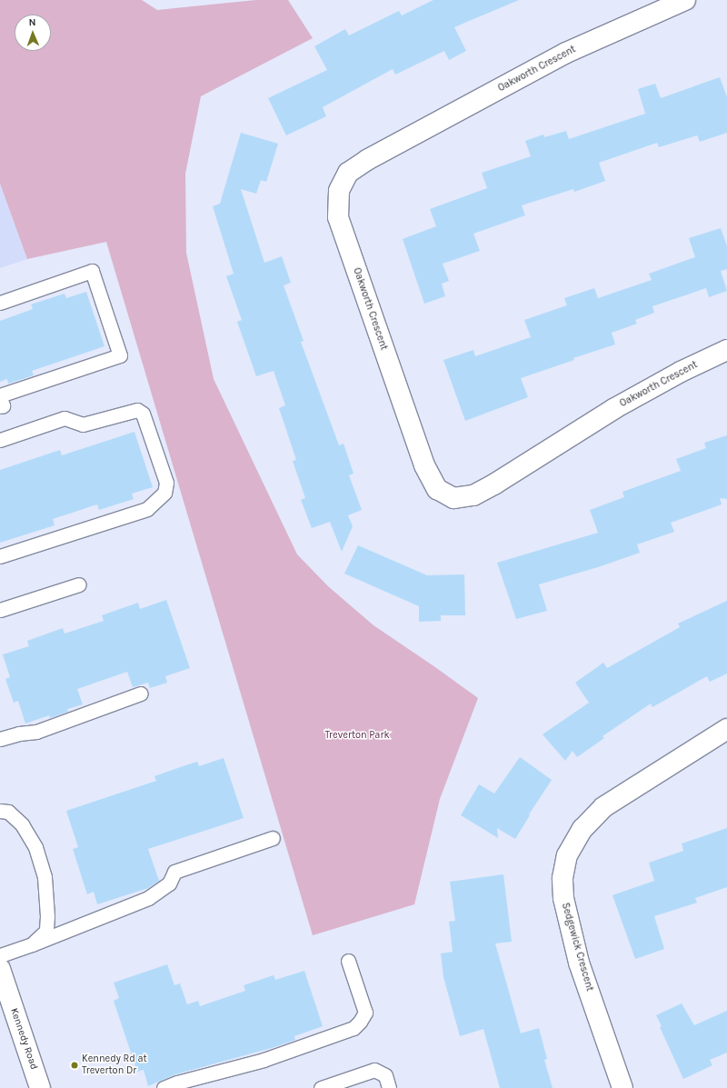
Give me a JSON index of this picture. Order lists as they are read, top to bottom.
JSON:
{
  "streets": {
    "street": ["Oakworth Crescent", "Sedgewick Crescent", "Kennedy Road"]
  },
  "parks": ["Treverton Park"],
  "places": ["Kennedy Rd at Treverton Dr"],
  "north": "top"
}
